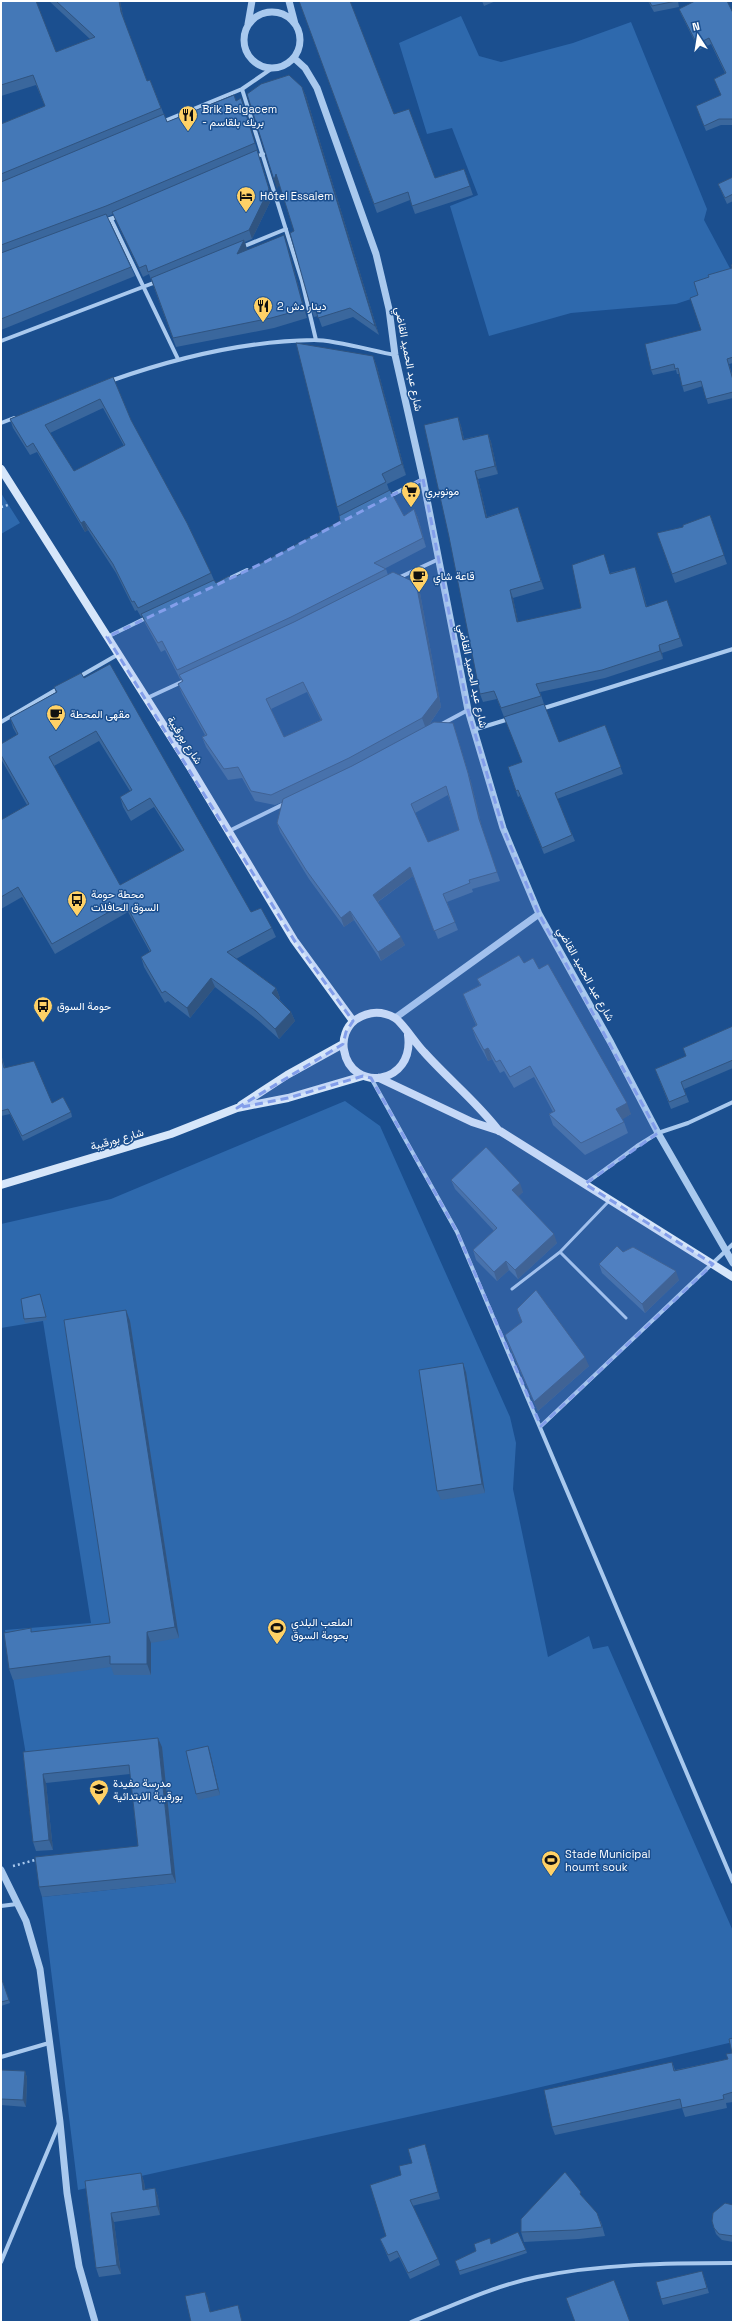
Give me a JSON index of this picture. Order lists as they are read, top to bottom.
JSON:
{
  "streets": {
    "main road": ["شارع بورقيبة"],
    "street": ["شارع عبد الحميد القاضي"]
  },
  "places": {
    "restaurant": ["Brik Belgacem - بريك بلقاسم", "2 دينار دش"],
    "hotel": ["Hôtel Essalem"],
    "supermarket": ["مونوبري"],
    "cafe": ["قاعة شاي", "مقهى المحطة"],
    "bus stop": ["محطة حومة السوق الحافلات", "حومة السوق"],
    "sports": ["الملعب البلدي بحومة السوق", "Stade Municipal houmt souk"],
    "school or university": ["مدرسة مفيدة بورقيبة الابتدائية"]
  },
  "north": "top"
}
